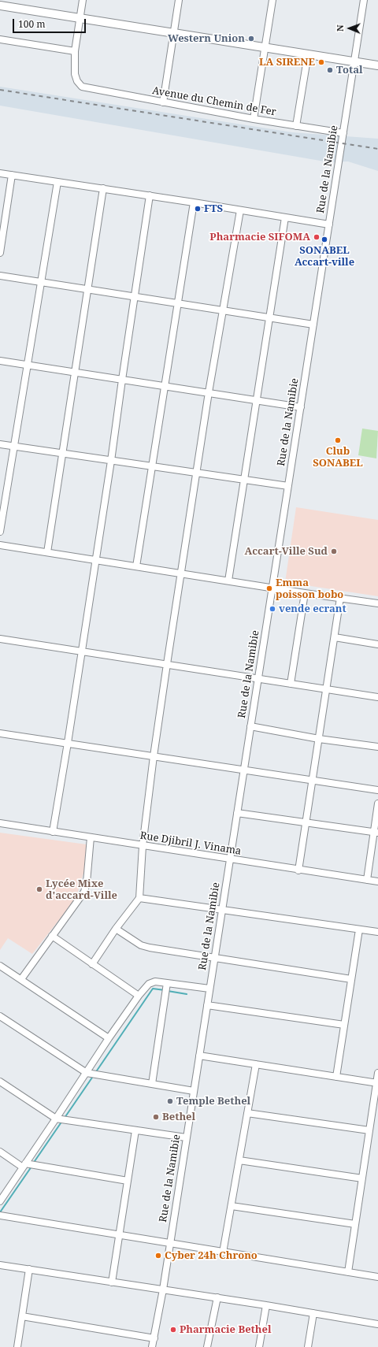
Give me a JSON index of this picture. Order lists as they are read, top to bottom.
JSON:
{
  "streets": {
    "street": ["Avenue du Chemin de Fer", "Rue de la Namibie", "Rue Djibril J. Vinama"]
  },
  "crossings": [
    ["Avenue du Chemin de Fer", "Rue de la Namibie"],
    ["Rue de la Namibie", "Rue Djibril J. Vinama"]
  ],
  "places": [
    "Western Union",
    "LA SIRENE",
    "Total",
    "FTS",
    "Pharmacie SIFOMA",
    "SONABEL Accart-ville",
    "Club SONABEL",
    "Accart-Ville Sud",
    "Emma poisson bobo",
    "vende ecrant",
    "Lycée Mixe d'accard-Ville",
    "Temple Bethel",
    "Bethel",
    "Cyber 24h Chrono",
    "Pharmacie Bethel"
  ],
  "scale_bar": "100 m",
  "north": "left"
}
